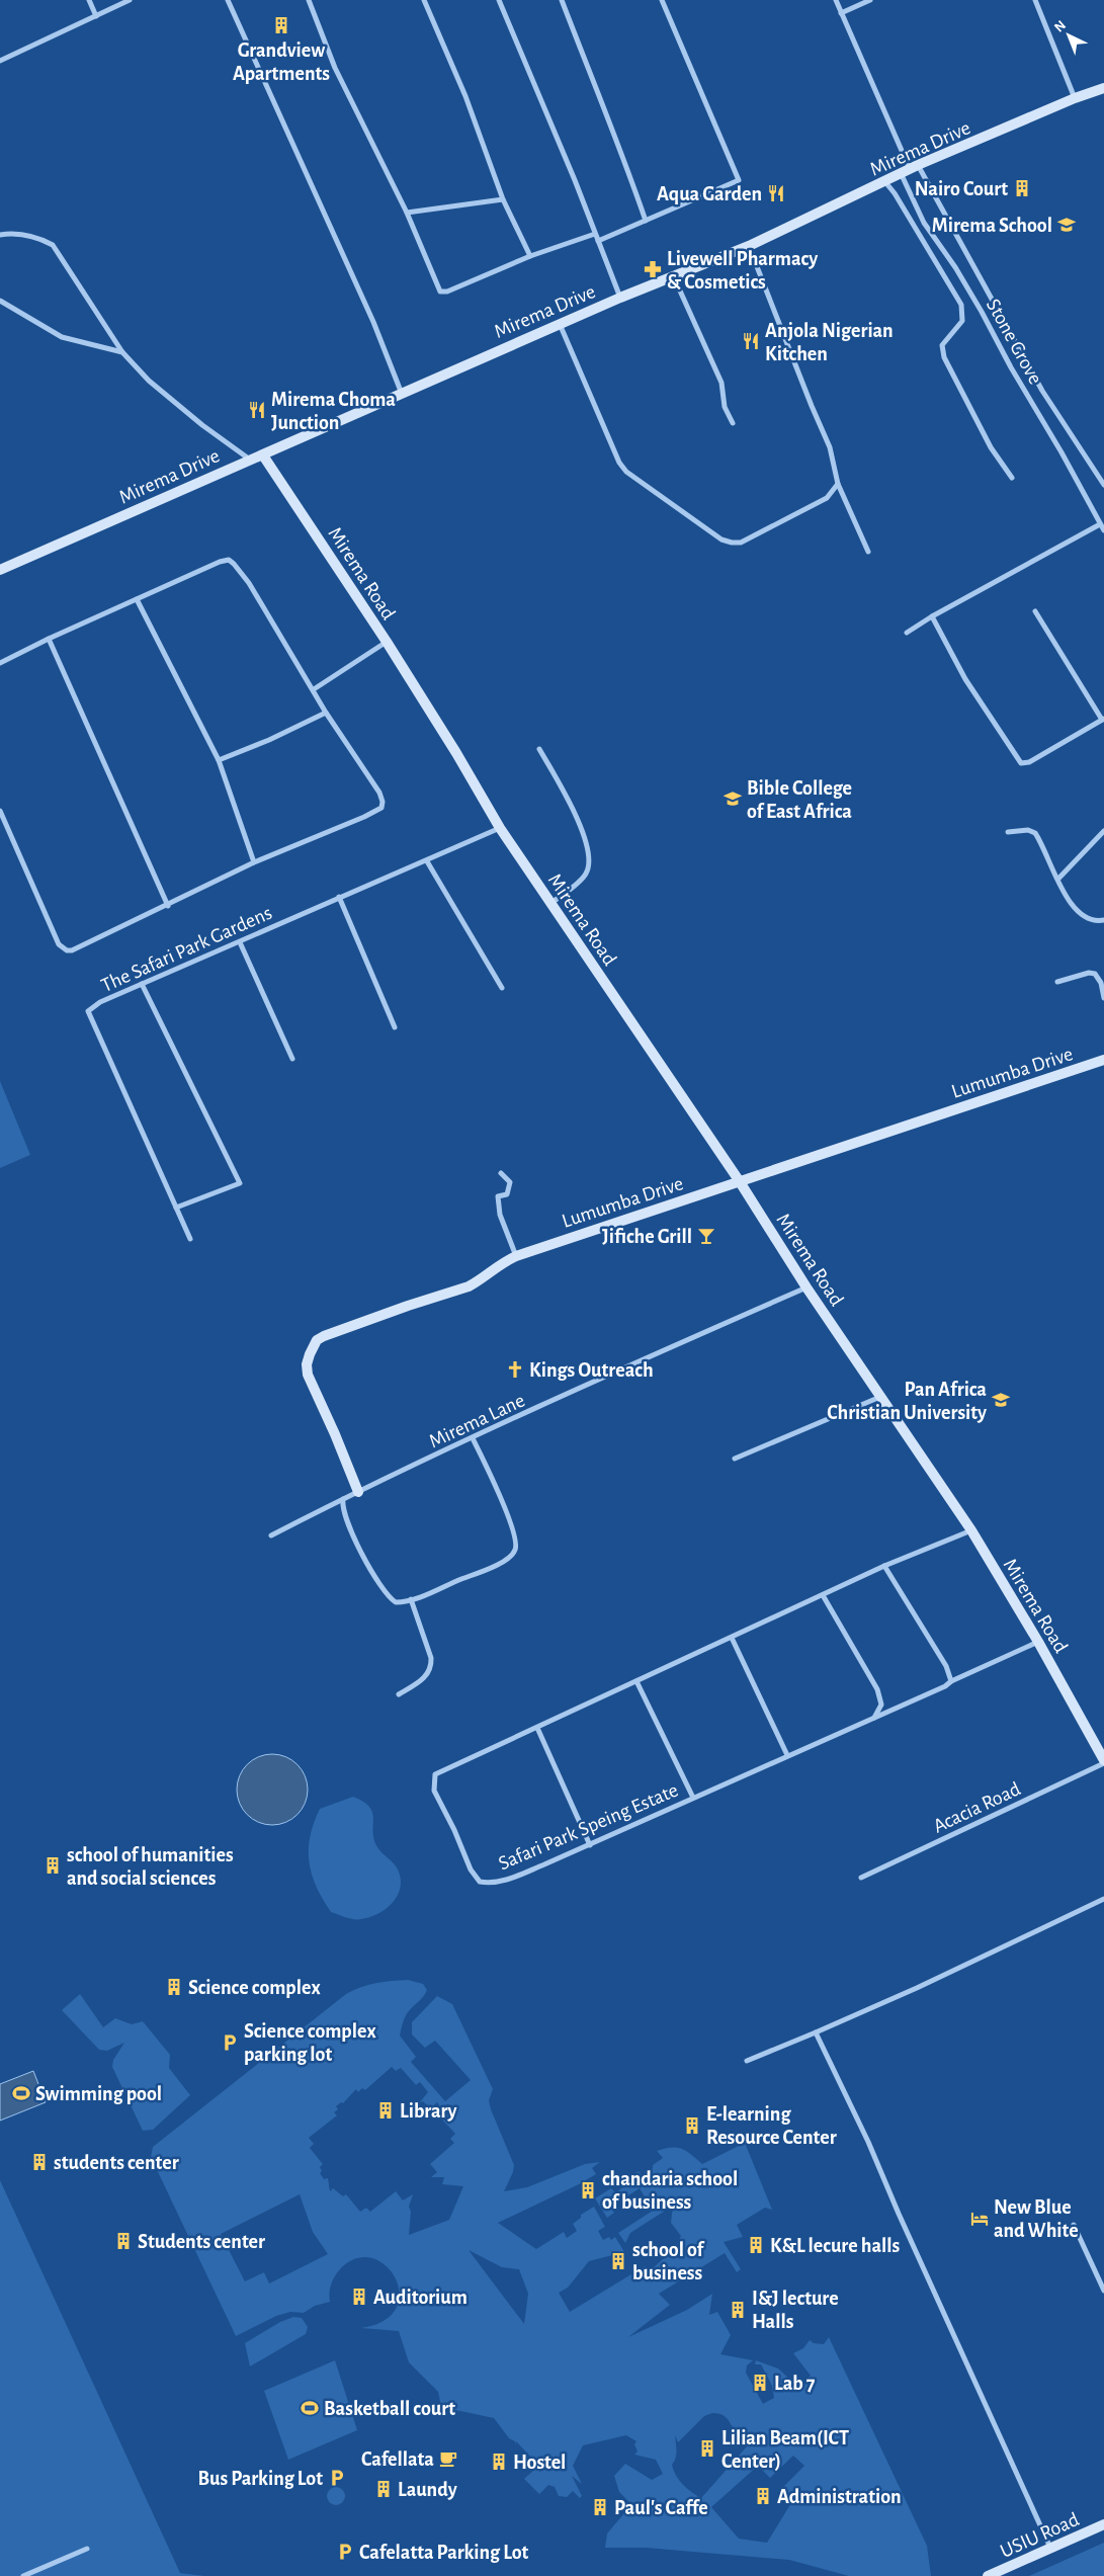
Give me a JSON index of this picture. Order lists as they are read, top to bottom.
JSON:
{
  "streets": {
    "street": [
      "Mirema Drive",
      "Stone Grove",
      "Mirema Road",
      "The Safari Park Gardens",
      "Lumumba Drive",
      "Mirema Lane",
      "Acacia Road",
      "Safari Park Speing Estate",
      "USIU Road"
    ]
  },
  "crossings": [
    ["Mirema Drive", "Stone Grove"],
    ["Mirema Drive", "Mirema Road"],
    ["Mirema Road", "The Safari Park Gardens"],
    ["Mirema Road", "Lumumba Drive"],
    ["Mirema Road", "Mirema Lane"],
    ["Mirema Road", "Acacia Road"],
    ["Mirema Road", "Safari Park Speing Estate"],
    ["Lumumba Drive", "Mirema Lane"]
  ],
  "places": {
    "building": [
      "Grandview Apartments",
      "Nairo Court",
      "school of humanities and social sciences",
      "Science complex",
      "Library",
      "E-learning Resource Center",
      "students center",
      "chandaria school of business",
      "Students center",
      "K&L lecure halls",
      "school of business",
      "Auditorium",
      "I&J lecture Halls",
      "Lab 7",
      "Lilian Beam(ICT Center)",
      "Hostel",
      "Laundy",
      "Administration",
      "Paul's Caffe"
    ],
    "restaurant": ["Aqua Garden", "Anjola Nigerian Kitchen", "Mirema Choma Junction"],
    "school or university": ["Mirema School", "Bible College of East Africa", "Pan Africa Christian University"],
    "pharmacy": ["Livewell Pharmacy & Cosmetics"],
    "bar": ["Jifiche Grill"],
    "church": ["Kings Outreach"],
    "parking": ["Science complex parking lot", "Bus Parking Lot", "Cafelatta Parking Lot"],
    "sports": ["Swimming pool", "Basketball court"],
    "hotel": ["New Blue and White"],
    "cafe": ["Cafellata"]
  },
  "north": "top left"
}
